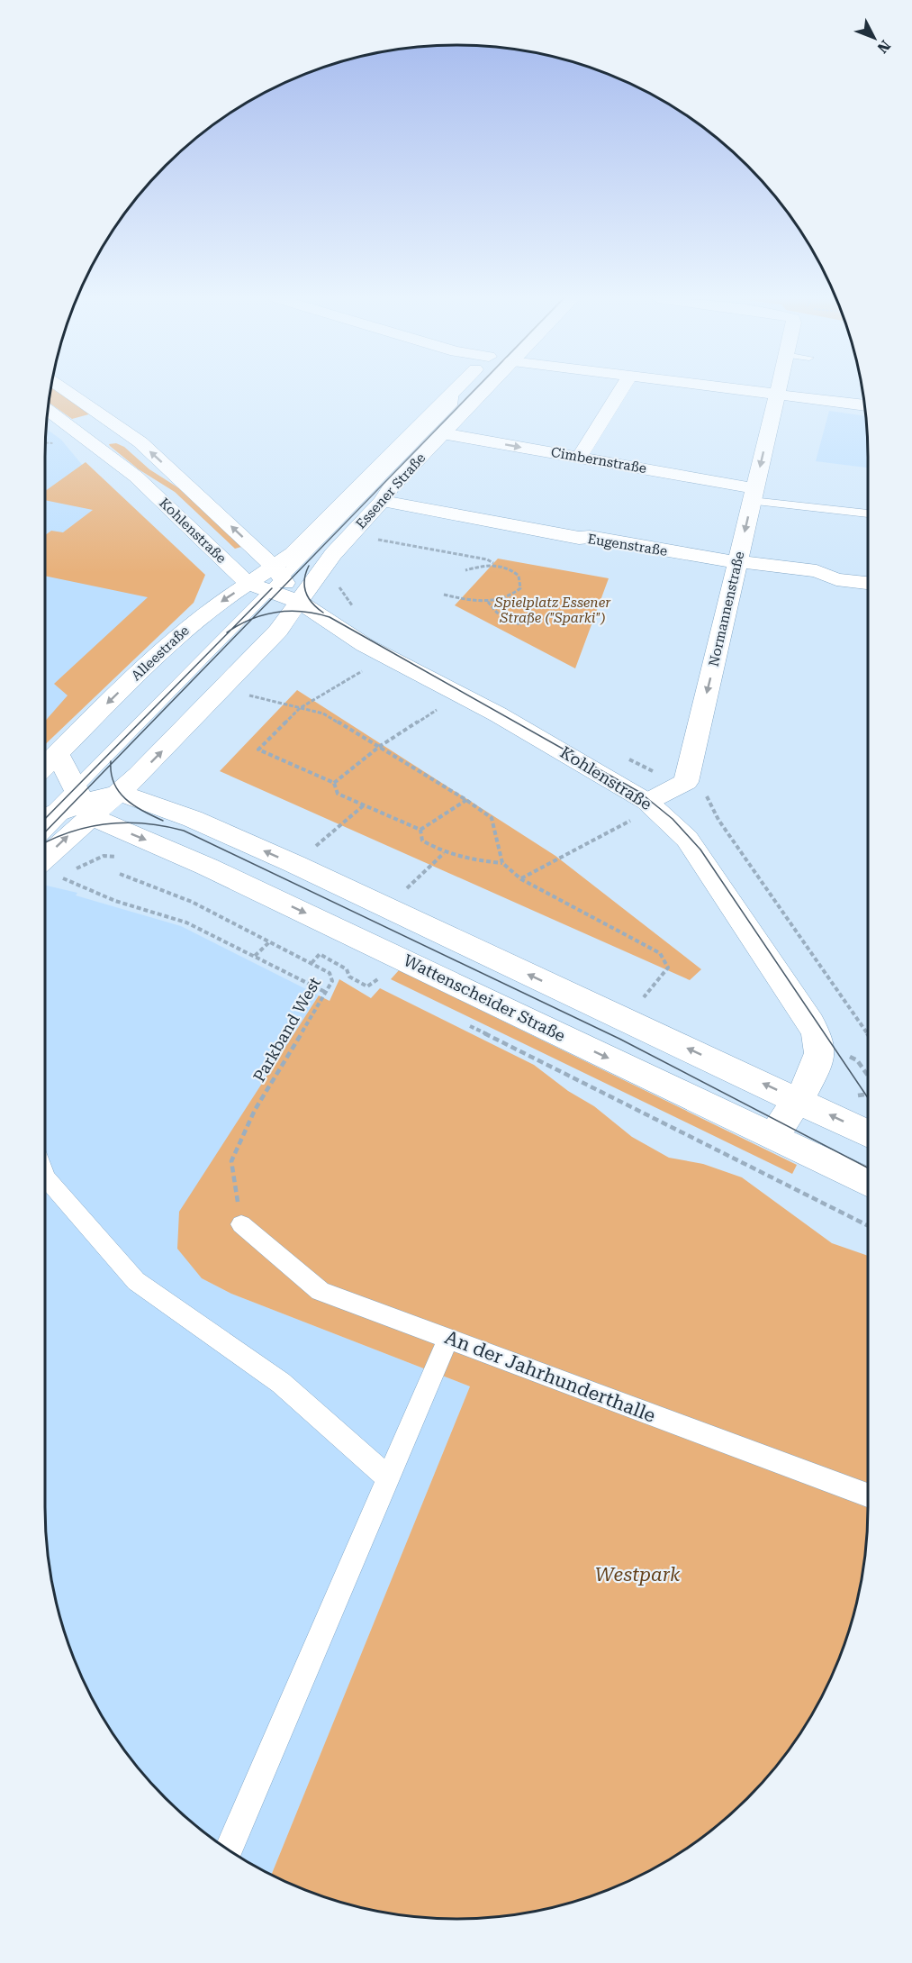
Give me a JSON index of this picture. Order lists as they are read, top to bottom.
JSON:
{
  "streets": {
    "street": [
      "Cimbernstraße",
      "Essener Straße",
      "Kohlenstraße",
      "Eugenstraße",
      "Normannenstraße",
      "Alleestraße",
      "Wattenscheider Straße"
    ],
    "lane": ["An der Jahrhunderthalle"],
    "path": ["Parkband West"]
  },
  "crossings": [
    ["Cimbernstraße", "Essener Straße"],
    ["Cimbernstraße", "Normannenstraße"],
    ["Essener Straße", "Kohlenstraße"],
    ["Essener Straße", "Eugenstraße"],
    ["Kohlenstraße", "Normannenstraße"],
    ["Kohlenstraße", "Alleestraße"],
    ["Kohlenstraße", "Wattenscheider Straße"],
    ["Eugenstraße", "Normannenstraße"],
    ["Parkband West", "An der Jahrhunderthalle"]
  ],
  "one_way": ["Cimbernstraße", "Normannenstraße"],
  "parks": ["Spielplatz Essener Straße (\"Sparki\")", "Westpark"],
  "north": "bottom right"
}
